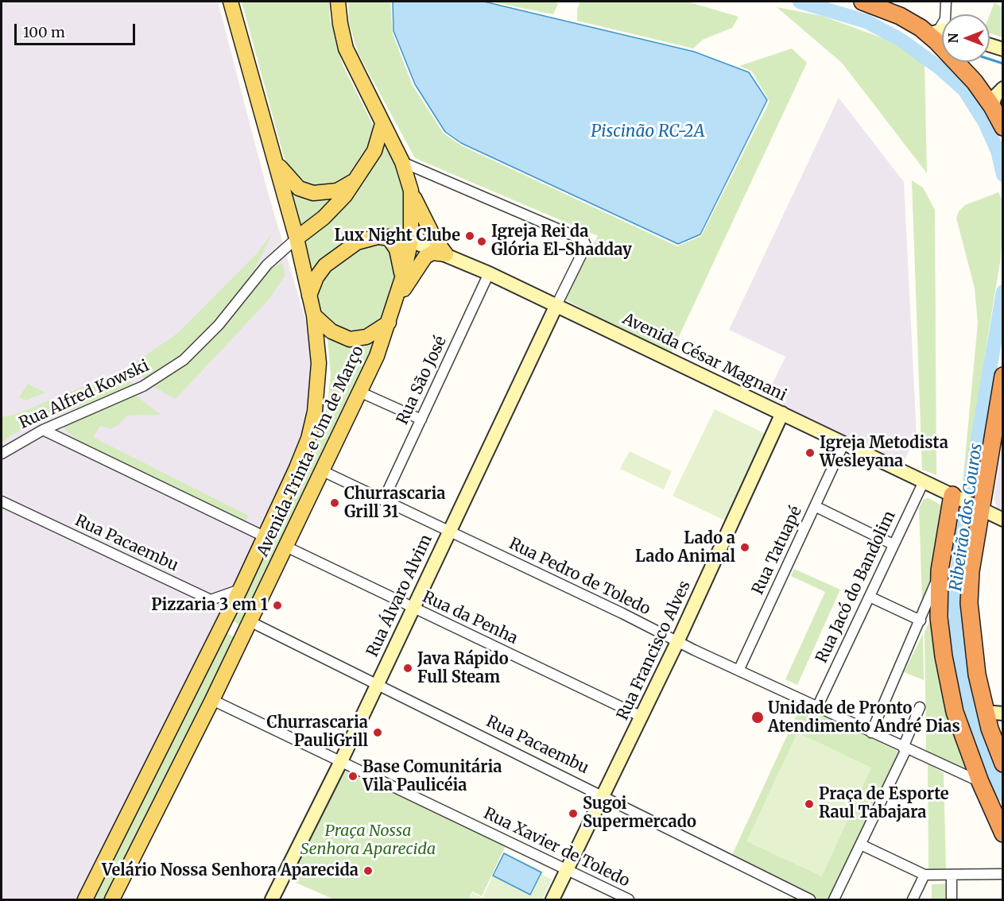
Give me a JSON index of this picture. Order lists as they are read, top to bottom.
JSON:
{
  "streets": {
    "main road": ["Avenida Trinta e Um de Março"],
    "street": [
      "Avenida César Magnani",
      "Rua São José",
      "Rua Alfred Kowski",
      "Rua Pacaembu",
      "Rua Tatuapé",
      "Rua Pedro de Toledo",
      "Rua Jacó do Bandolim",
      "Rua Álvaro Alvim",
      "Rua da Penha",
      "Rua Francisco Alves",
      "Rua Xavier de Toledo"
    ]
  },
  "crossings": [
    ["Avenida César Magnani", "Rua São José"],
    ["Avenida César Magnani", "Avenida Trinta e Um de Março"],
    ["Avenida César Magnani", "Rua Tatuapé"],
    ["Avenida César Magnani", "Rua Jacó do Bandolim"],
    ["Avenida César Magnani", "Rua Álvaro Alvim"],
    ["Avenida César Magnani", "Rua Francisco Alves"],
    ["Rua São José", "Rua Pedro de Toledo"],
    ["Rua Alfred Kowski", "Avenida Trinta e Um de Março"],
    ["Avenida Trinta e Um de Março", "Rua Pacaembu"],
    ["Avenida Trinta e Um de Março", "Rua Pedro de Toledo"],
    ["Avenida Trinta e Um de Março", "Rua da Penha"],
    ["Avenida Trinta e Um de Março", "Rua Xavier de Toledo"],
    ["Rua Pacaembu", "Rua Álvaro Alvim"],
    ["Rua Pacaembu", "Rua Francisco Alves"],
    ["Rua Tatuapé", "Rua Pedro de Toledo"],
    ["Rua Pedro de Toledo", "Rua Jacó do Bandolim"],
    ["Rua Pedro de Toledo", "Rua Álvaro Alvim"],
    ["Rua Pedro de Toledo", "Rua Francisco Alves"],
    ["Rua Álvaro Alvim", "Rua da Penha"],
    ["Rua Álvaro Alvim", "Rua Xavier de Toledo"],
    ["Rua da Penha", "Rua Francisco Alves"],
    ["Rua Francisco Alves", "Rua Xavier de Toledo"]
  ],
  "water": ["Piscinão RC-2A", "Ribeirão dos Couros"],
  "parks": ["Praça Nossa Senhora Aparecida"],
  "places": [
    "Lux Night Clube",
    "Igreja Rei da Glória El-Shadday",
    "Igreja Metodista Wesleyana",
    "Churrascaria Grill 31",
    "Lado a Lado Animal",
    "Pizzaria 3 em 1",
    "Java Rápido Full Steam",
    "Unidade de Pronto Atendimento André Dias",
    "Churrascaria PauliGrill",
    "Base Comunitária Vila Paulicéia",
    "Praça de Esporte Raul Tabajara",
    "Sugoi Supermercado",
    "Velário Nossa Senhora Aparecida"
  ],
  "scale_bar": "100 m",
  "north": "left"
}
